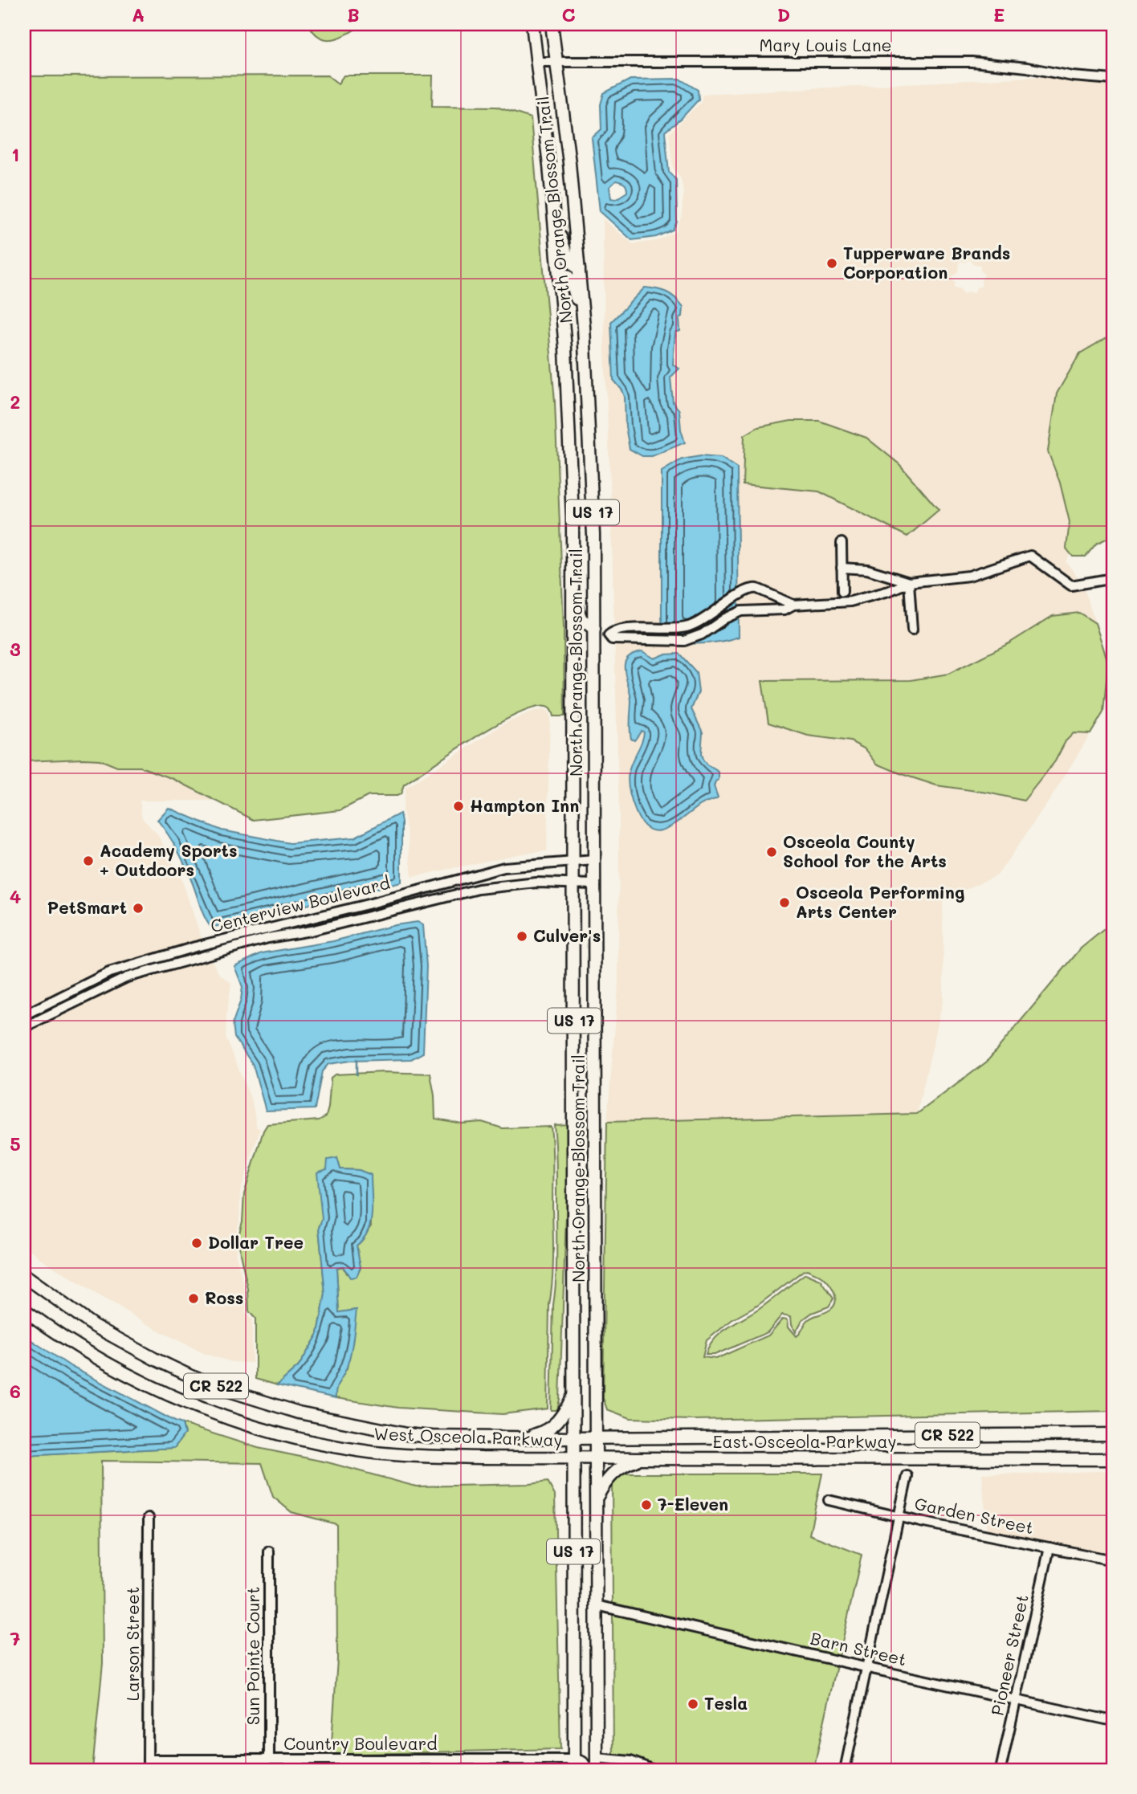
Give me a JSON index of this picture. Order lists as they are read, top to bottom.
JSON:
{
  "streets": {
    "main road": [
      "North Orange Blossom Trail",
      "US 17",
      "CR 522",
      "West Osceola Parkway",
      "East Osceola Parkway"
    ],
    "street": [
      "Mary Louis Lane",
      "Centerview Boulevard",
      "Garden Street",
      "Larson Street",
      "Barn Street",
      "Pioneer Street",
      "Sun Pointe Court",
      "Country Boulevard"
    ]
  },
  "crossings": [
    ["Mary Louis Lane", "North Orange Blossom Trail"],
    ["Mary Louis Lane", "US 17"],
    ["North Orange Blossom Trail", "US 17"],
    ["North Orange Blossom Trail", "Centerview Boulevard"],
    ["North Orange Blossom Trail", "CR 522"],
    ["North Orange Blossom Trail", "West Osceola Parkway"],
    ["North Orange Blossom Trail", "East Osceola Parkway"],
    ["North Orange Blossom Trail", "Barn Street"],
    ["North Orange Blossom Trail", "Country Boulevard"],
    ["CR 522", "West Osceola Parkway"],
    ["CR 522", "East Osceola Parkway"],
    ["Garden Street", "Pioneer Street"],
    ["Larson Street", "Country Boulevard"],
    ["Barn Street", "Pioneer Street"],
    ["Sun Pointe Court", "Country Boulevard"]
  ],
  "places": [
    "Tupperware Brands Corporation",
    "Hampton Inn",
    "Osceola County School for the Arts",
    "Academy Sports + Outdoors",
    "Osceola Performing Arts Center",
    "PetSmart",
    "Culver's",
    "Dollar Tree",
    "Ross",
    "7-Eleven",
    "Tesla"
  ],
  "grid": {
    "columns": [
      "A",
      "B",
      "C",
      "D",
      "E"
    ],
    "rows": [
      "1",
      "2",
      "3",
      "4",
      "5",
      "6",
      "7"
    ]
  }
}
